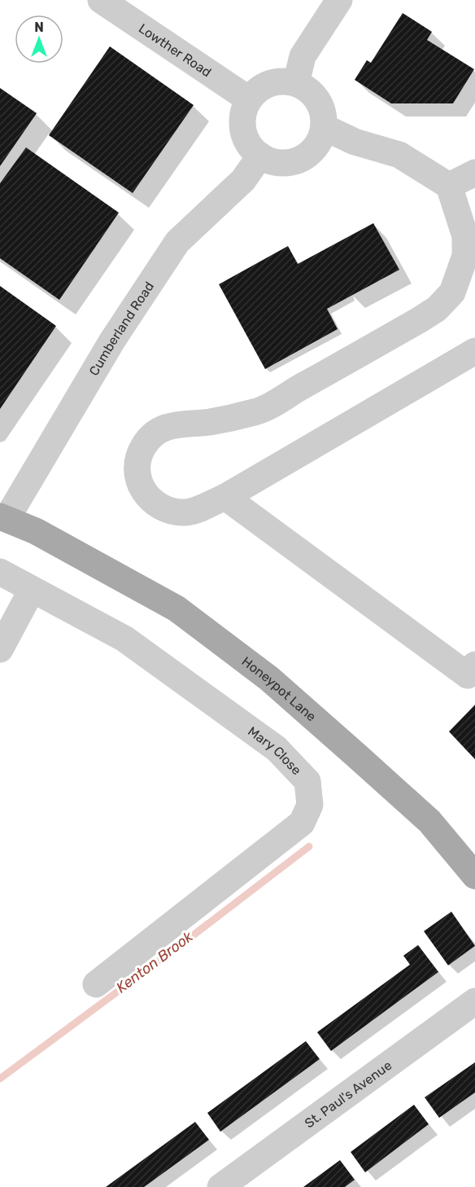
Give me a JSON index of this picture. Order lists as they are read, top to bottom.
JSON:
{
  "streets": {
    "main road": ["Honeypot Lane"],
    "street": [
      "Lowther Road",
      "Cumberland Road",
      "Mary Close",
      "St. Paul's Avenue"
    ]
  },
  "crossings": [
    ["Lowther Road", "Cumberland Road"],
    ["Cumberland Road", "Honeypot Lane"]
  ],
  "water": ["Kenton Brook"],
  "north": "top"
}
